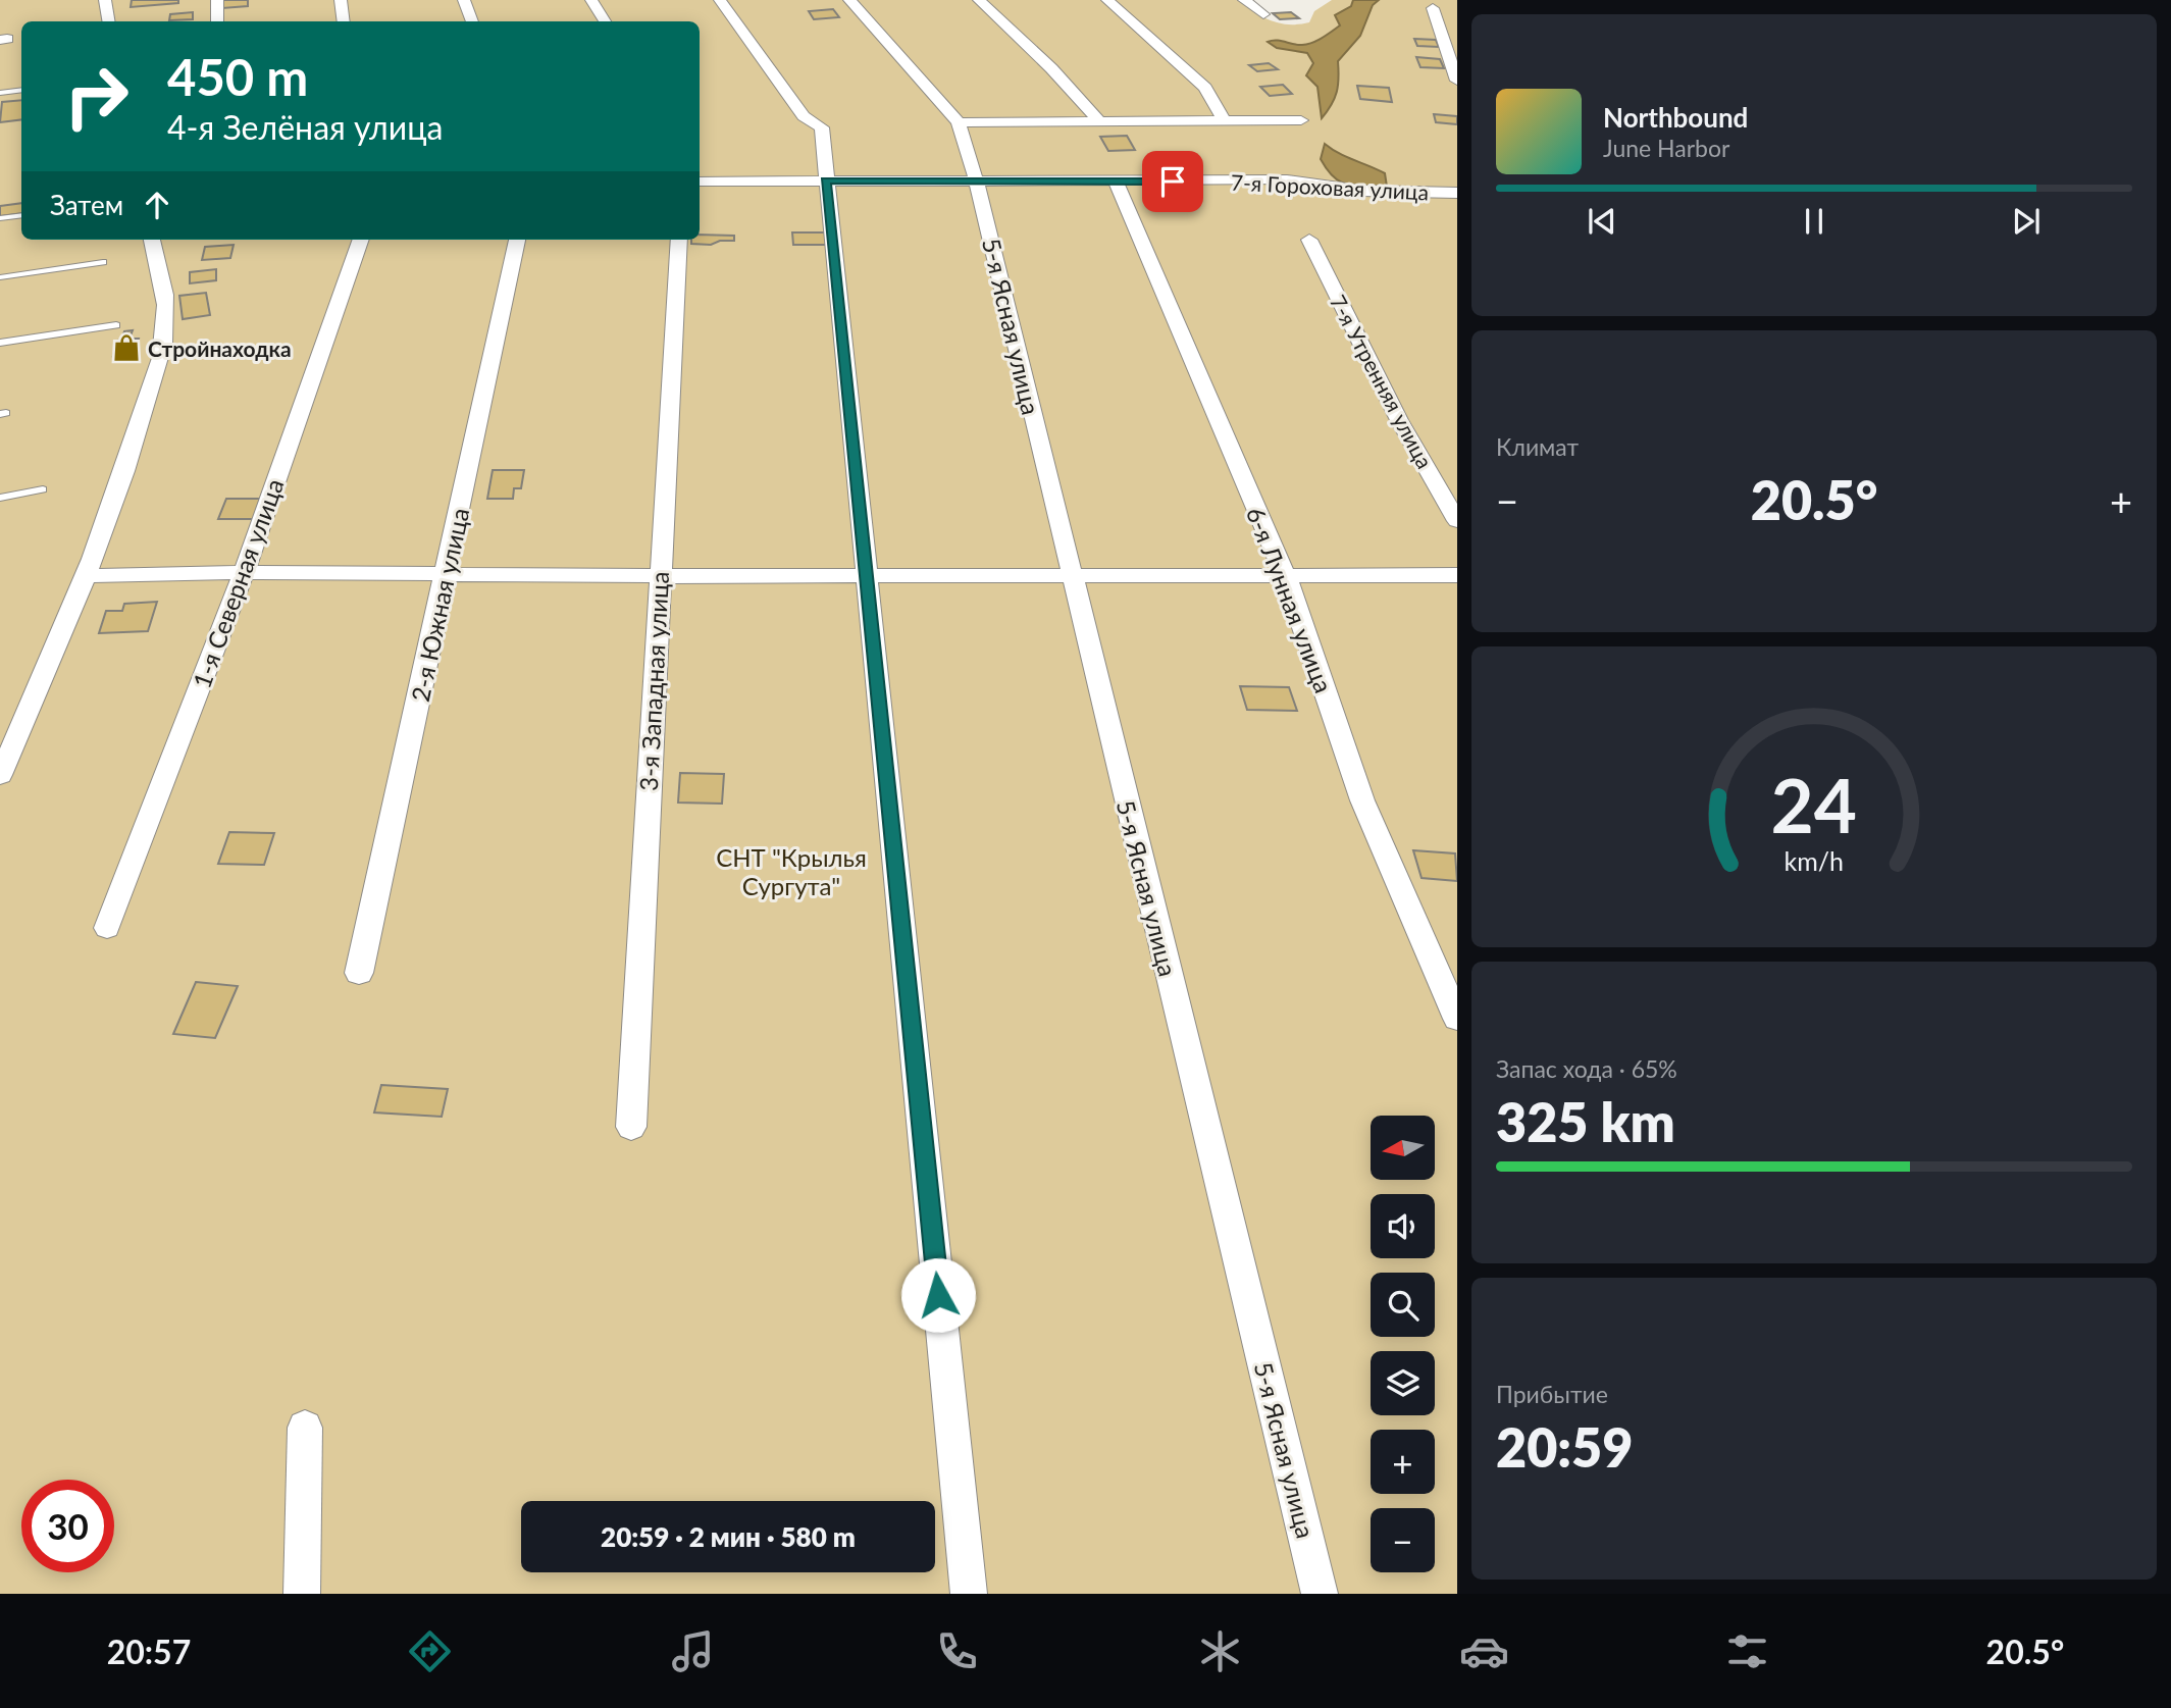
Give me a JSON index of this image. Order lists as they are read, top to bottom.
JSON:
{
  "streets": {
    "street": [
      "7-я Гороховая улица",
      "5-я Ясная улица",
      "7-я Утренняя улица",
      "1-я Северная улица",
      "6-я Лунная улица",
      "2-я Южная улица",
      "3-я Западная улица"
    ]
  },
  "crossings": [
    ["7-я Гороховая улица", "5-я Ясная улица"],
    ["7-я Гороховая улица", "6-я Лунная улица"]
  ],
  "parks": ["CНТ \"Крылья Сургута\""],
  "places": {
    "shop": ["Стройнаходка"]
  },
  "north": "left",
  "page": {
    "turn": ["450 m", "4-я Зелёная улица"],
    "song": ["Northbound", "June Harbor"],
    "then": "Затем",
    "tile": [
      "Климат",
      ["Запас хода · 65%", "325 km"],
      ["Прибытие", "20:59"]
    ],
    "heat": ["−", "20.5°", "+"],
    "map_buttons": ["+", "−"],
    "limit": "30",
    "trip": "20:59 · 2 мин · 580 m",
    "tabs": ["20:57", "20.5°"],
    "gauge": ["24", "km/h"]
  }
}
